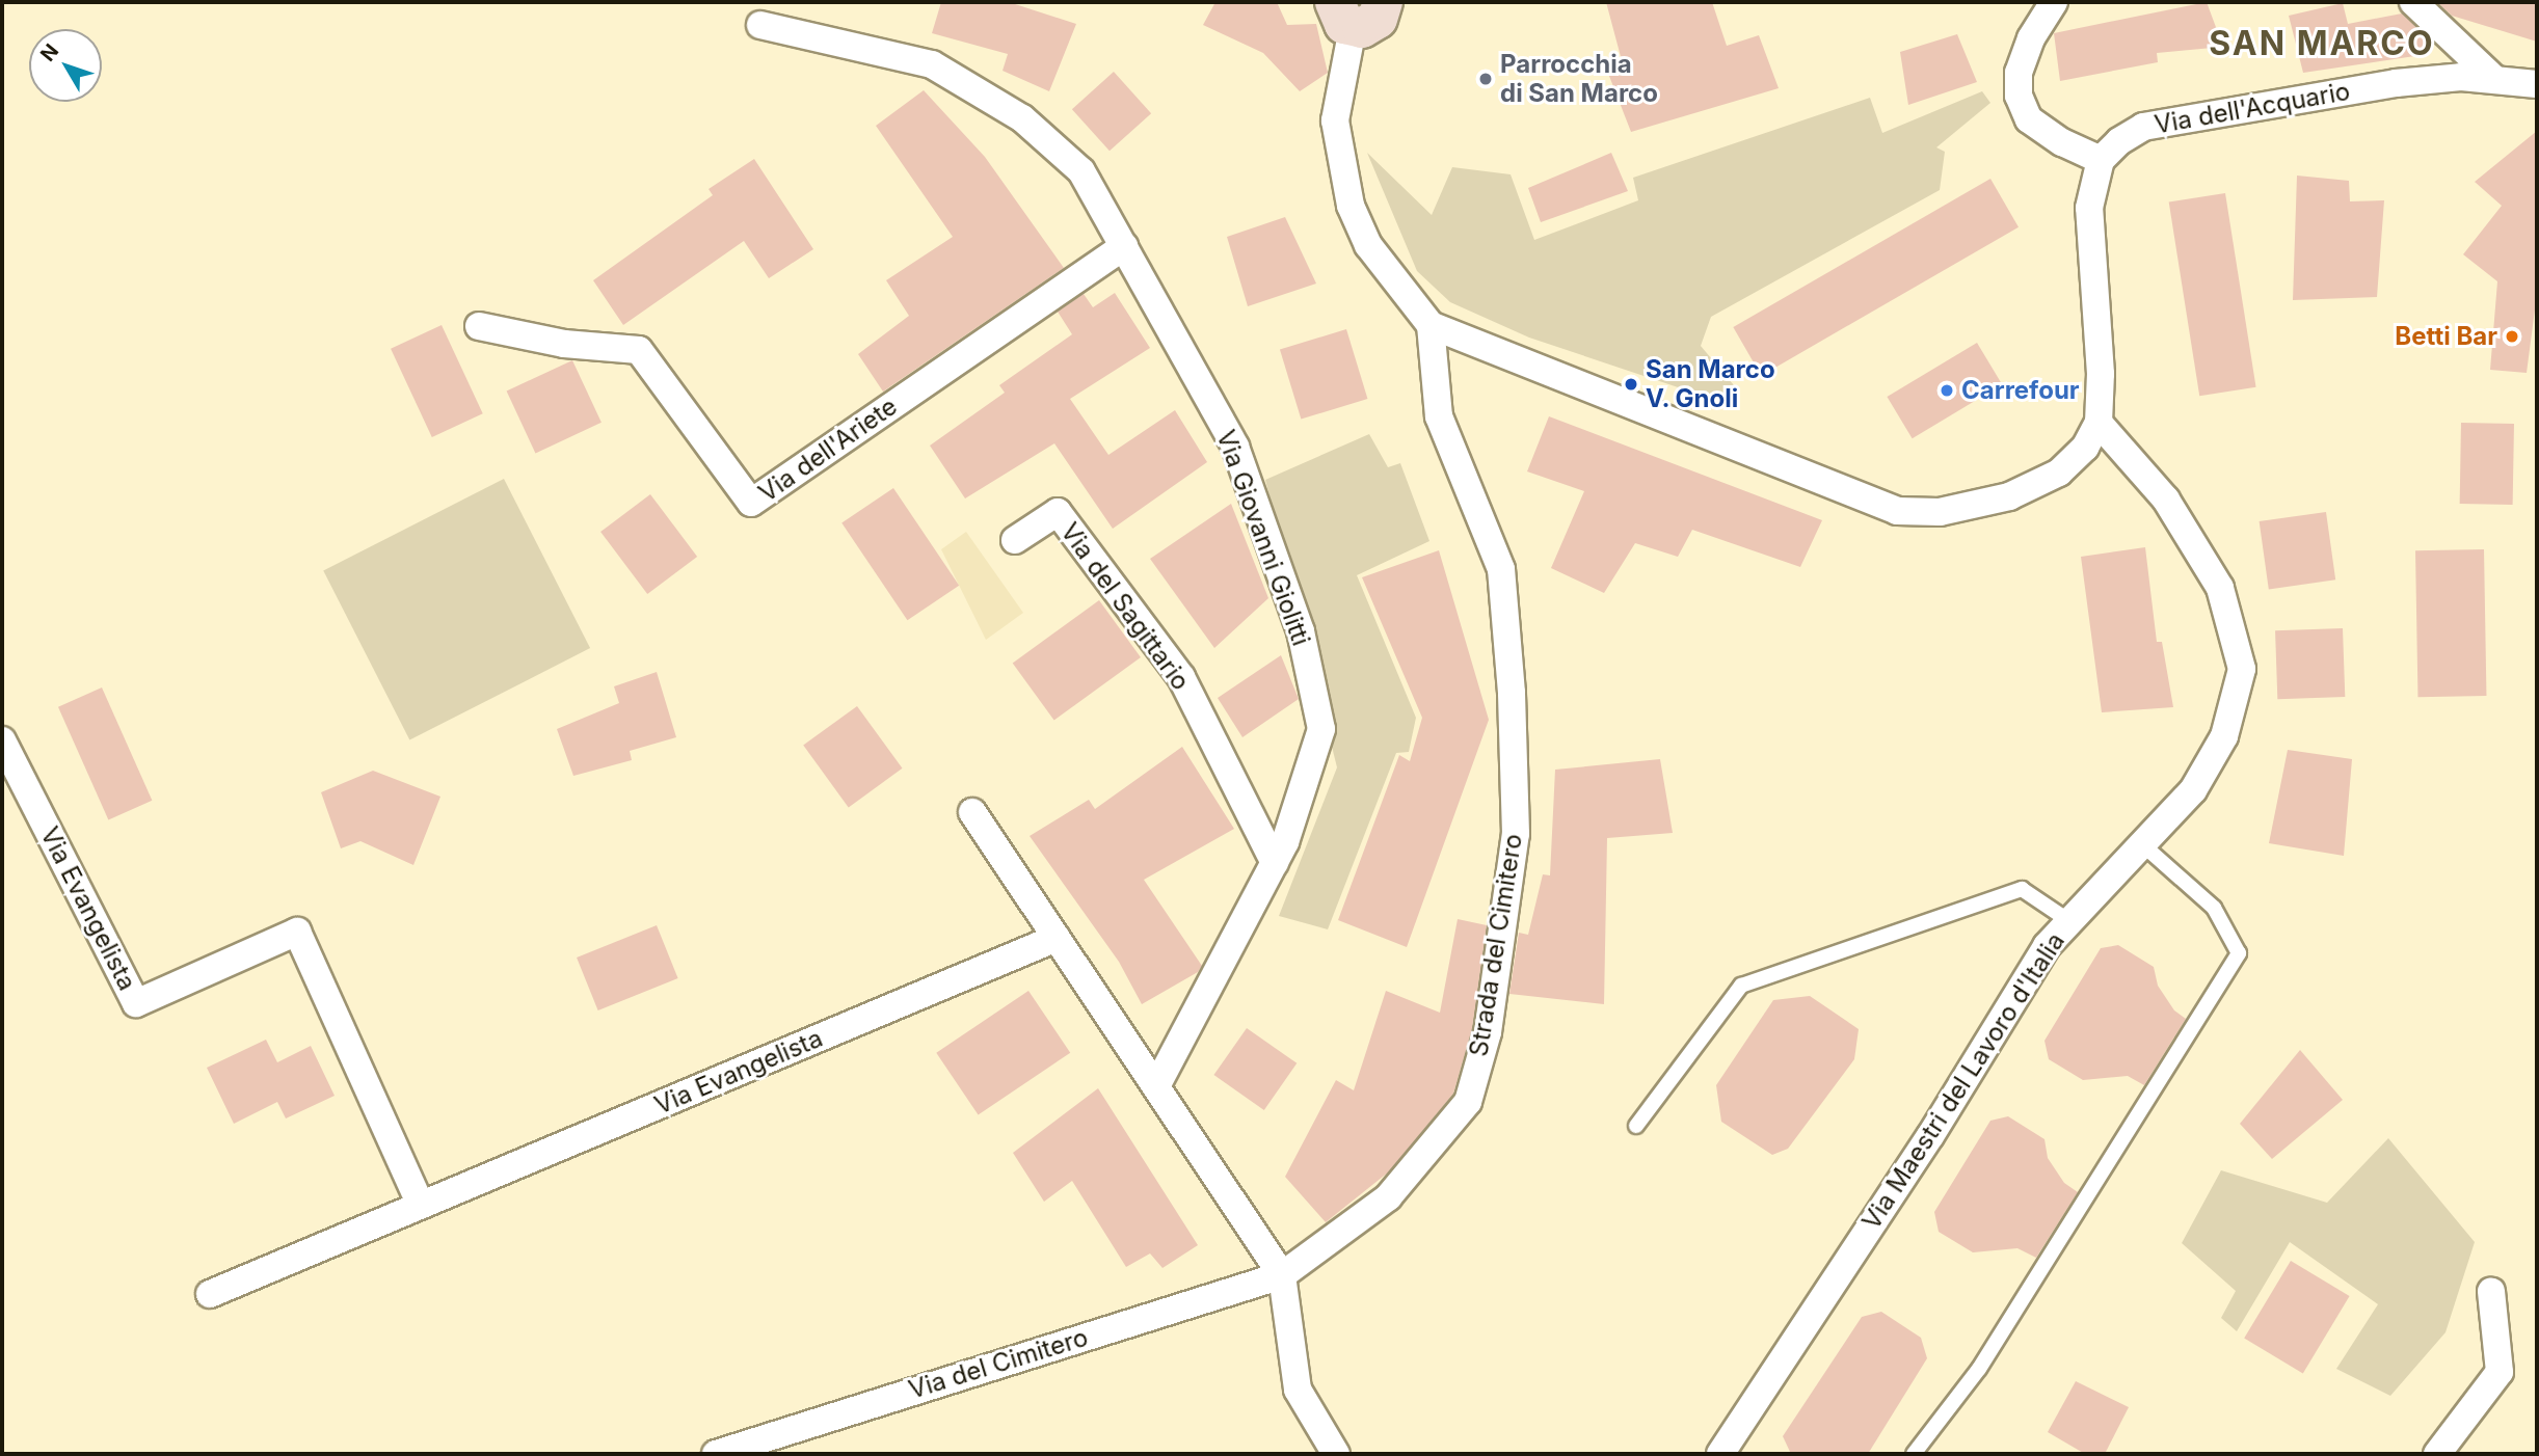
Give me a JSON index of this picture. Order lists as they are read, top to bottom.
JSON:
{
  "streets": {
    "street": [
      "Via dell'Acquario",
      "Via dell'Ariete",
      "Via Giovanni Giolitti",
      "Via del Sagittario",
      "Via Evangelista",
      "Strada del Cimitero",
      "Via Maestri del Lavoro d'Italia",
      "Via del Cimitero"
    ]
  },
  "crossings": [
    ["Via dell'Ariete", "Via Giovanni Giolitti"],
    ["Via Giovanni Giolitti", "Via del Sagittario"],
    ["Strada del Cimitero", "Via del Cimitero"]
  ],
  "districts": ["SAN MARCO"],
  "places": [
    "Parrocchia di San Marco",
    "Betti Bar",
    "San Marco V. Gnoli",
    "Carrefour"
  ],
  "north": "top left"
}
